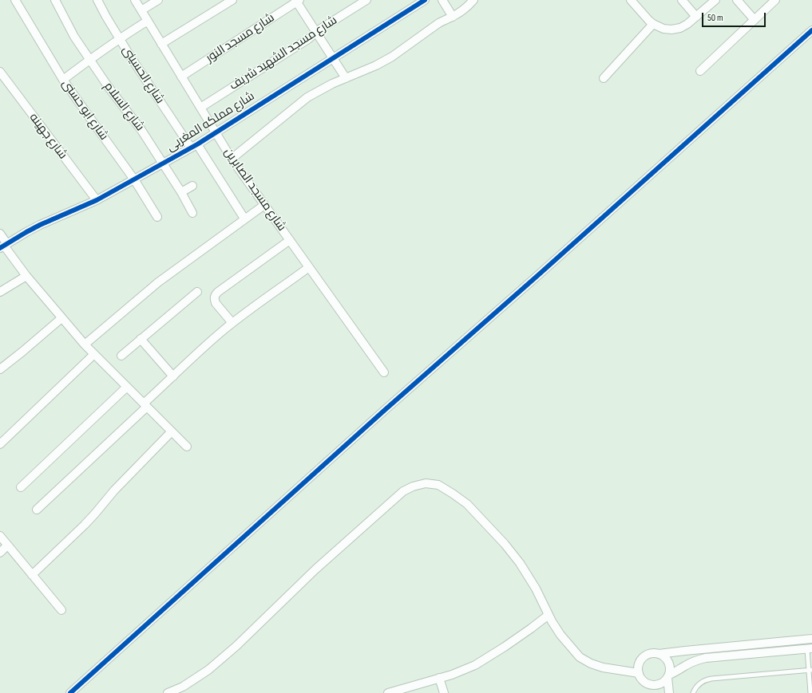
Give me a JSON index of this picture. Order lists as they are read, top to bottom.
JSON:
{
  "streets": {
    "street": [
      "شارع مسجد النور",
      "شارع مسجد الشهيد شريف",
      "شارع الحسينى",
      "شارع السلام",
      "شارع ابو حسنى",
      "شارع مملكه المغربى",
      "شارع جهينه",
      "شارع مسجد الصابرين"
    ]
  },
  "crossings": [
    ["شارع مسجد النور", "شارع مسجد الصابرين"],
    ["شارع مسجد الشهيد شريف", "شارع مسجد الصابرين"],
    ["شارع الحسينى", "شارع مملكه المغربى"],
    ["شارع السلام", "شارع مملكه المغربى"],
    ["شارع ابو حسنى", "شارع مملكه المغربى"],
    ["شارع مملكه المغربى", "شارع جهينه"],
    ["شارع مملكه المغربى", "شارع مسجد الصابرين"]
  ],
  "scale_bar": "50 m"
}
